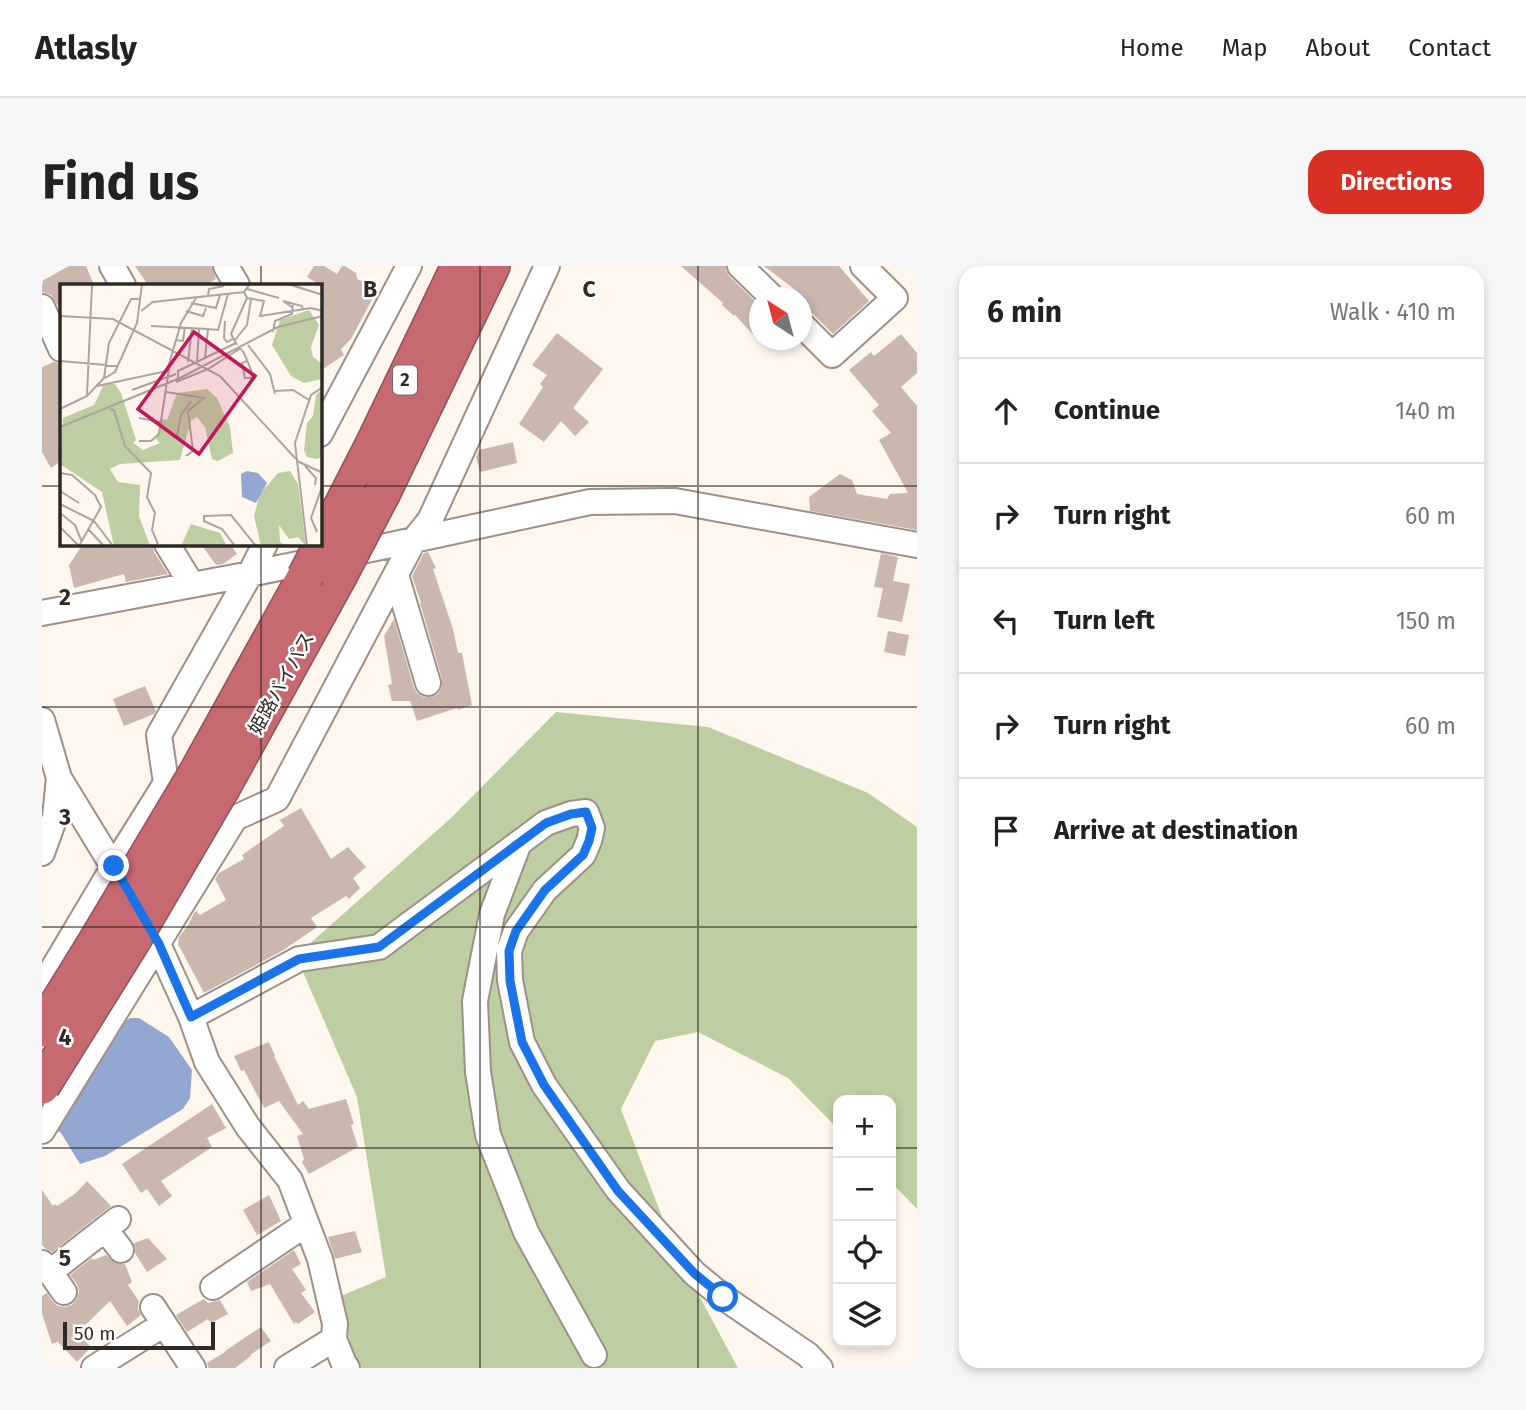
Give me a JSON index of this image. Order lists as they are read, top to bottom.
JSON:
{
  "streets": {
    "highway": ["2", "姫路バイパス"]
  },
  "scale_bar": "50 m",
  "north": "top left",
  "page": {
    "header": "Atlasly",
    "nav": [
      "Home",
      "Map",
      "About",
      "Contact"
    ],
    "buttons": "Directions",
    "title": "Find us",
    "heading": ["6 min", "Walk · 410 m"],
    "list": [
      ["Continue", "140 m"],
      ["Turn right", "60 m"],
      ["Turn left", "150 m"],
      ["Turn right", "60 m"],
      "Arrive at destination"
    ],
    "map_buttons": ["+", "−"],
    "scale": "50 m"
  },
  "grid": {
    "columns": ["B", "C"],
    "rows": [
      "2",
      "3",
      "4",
      "5"
    ]
  }
}
